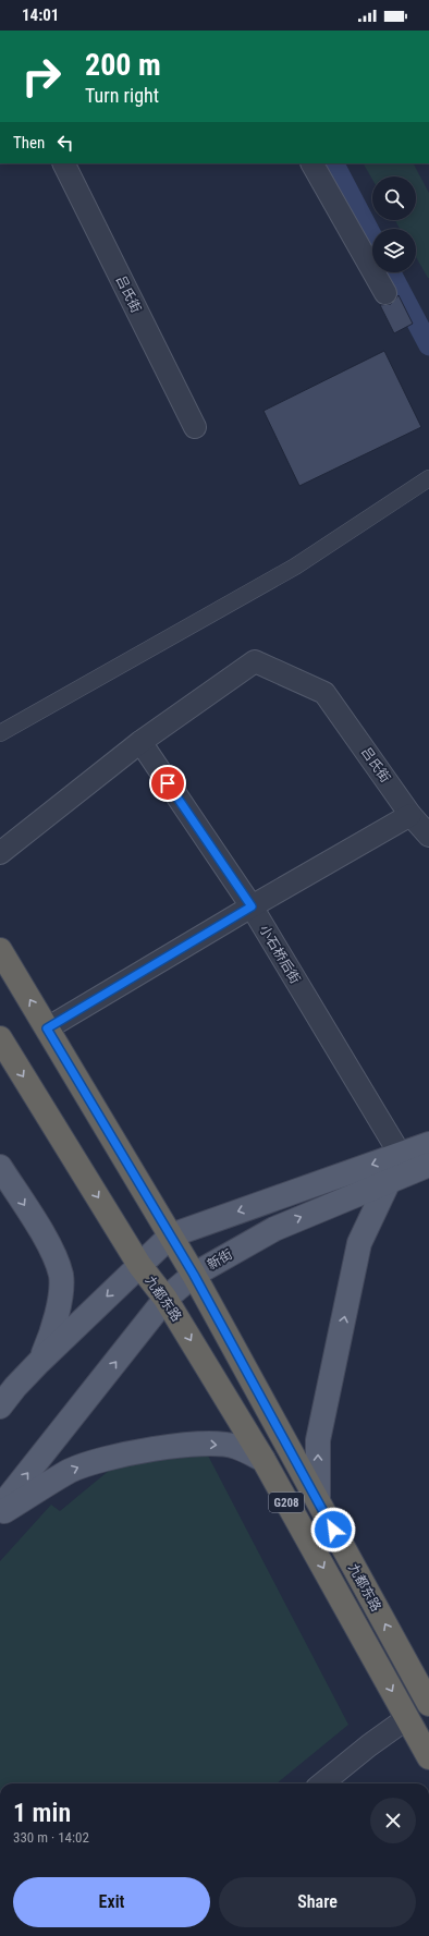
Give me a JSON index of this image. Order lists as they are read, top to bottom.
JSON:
{
  "streets": {
    "highway": ["九都东路", "G208"],
    "main road": ["新街"],
    "street": ["吕氏街", "小石桥后街"]
  },
  "crossings": [
    ["吕氏街", "小石桥后街"],
    ["小石桥后街", "新街"],
    ["新街", "九都东路"]
  ],
  "page": {
    "status": "14:01",
    "turn": ["200 m", "Turn right"],
    "then": "Then",
    "heading": ["1 min", "330 m · 14:02"],
    "buttons": ["Exit", "Share"]
  }
}
